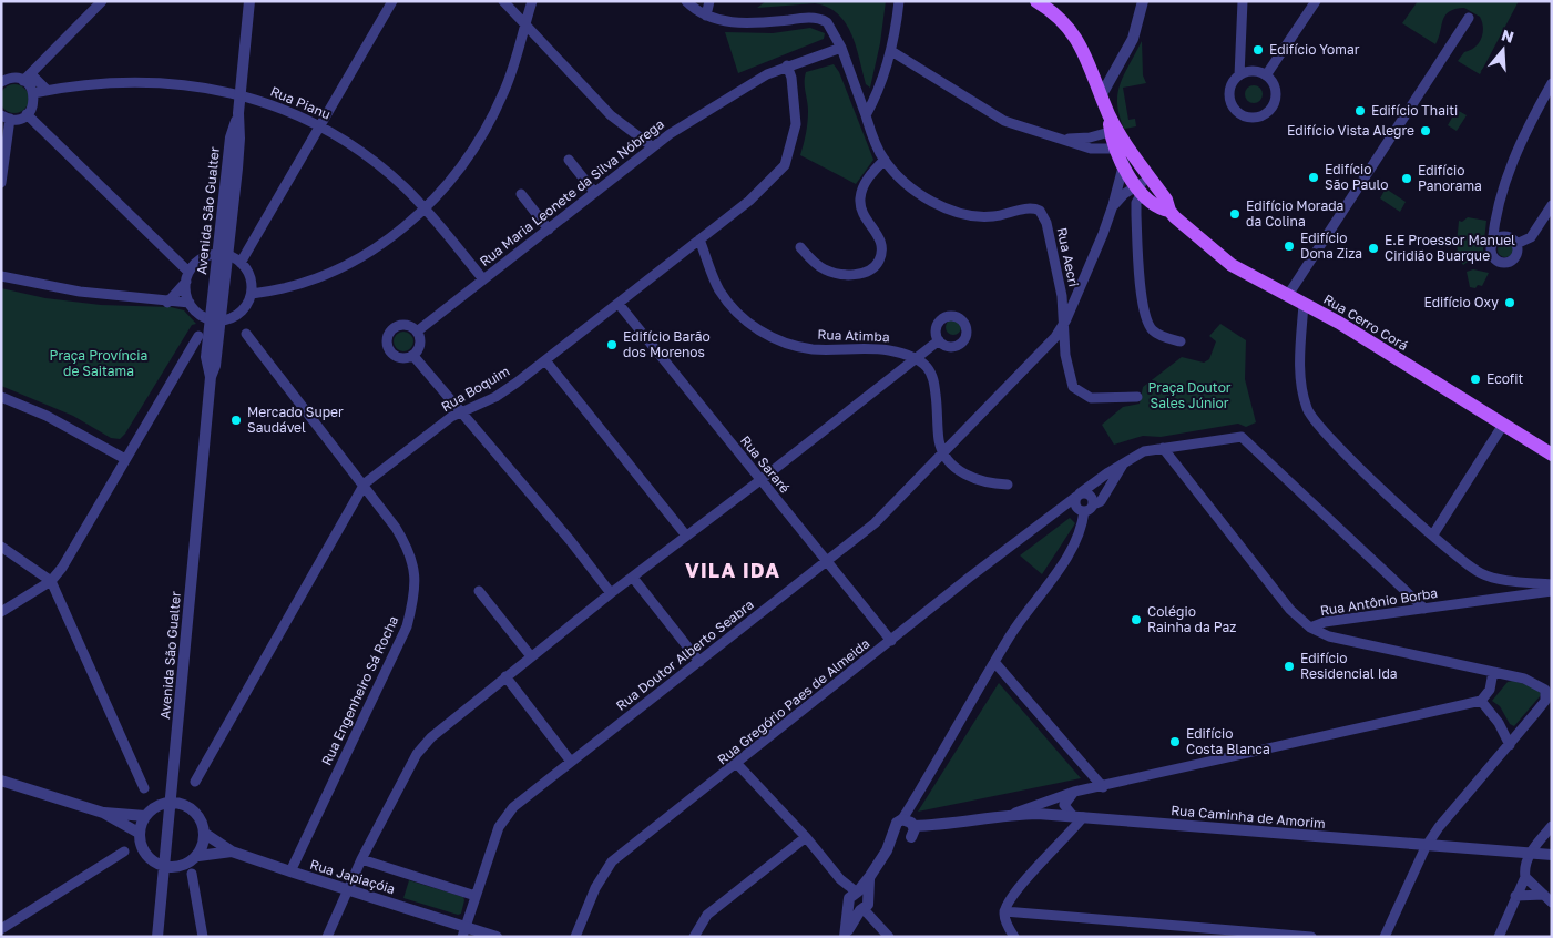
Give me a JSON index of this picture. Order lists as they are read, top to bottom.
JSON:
{
  "streets": {
    "main road": ["Rua Cerro Corá"],
    "street": [
      "Rua Pianu",
      "Rua Maria Leonete da Silva Nóbrega",
      "Avenida São Gualter",
      "Rua Aecri",
      "Rua Atimba",
      "Rua Boquim",
      "Rua Sararé",
      "Rua Antônio Borba",
      "Rua Doutor Alberto Seabra",
      "Rua Engenheiro Sá Rocha",
      "Rua Gregório Paes de Almeida",
      "Rua Caminha de Amorim",
      "Rua Japiaçóia"
    ]
  },
  "crossings": [
    ["Rua Pianu", "Rua Maria Leonete da Silva Nóbrega"],
    ["Rua Pianu", "Avenida São Gualter"],
    ["Rua Maria Leonete da Silva Nóbrega", "Rua Aecri"],
    ["Rua Maria Leonete da Silva Nóbrega", "Rua Boquim"],
    ["Avenida São Gualter", "Rua Japiaçóia"],
    ["Rua Aecri", "Rua Doutor Alberto Seabra"],
    ["Rua Cerro Corá", "Rua Doutor Alberto Seabra"],
    ["Rua Atimba", "Rua Boquim"],
    ["Rua Boquim", "Rua Sararé"],
    ["Rua Boquim", "Rua Engenheiro Sá Rocha"],
    ["Rua Sararé", "Rua Doutor Alberto Seabra"],
    ["Rua Sararé", "Rua Gregório Paes de Almeida"],
    ["Rua Antônio Borba", "Rua Gregório Paes de Almeida"],
    ["Rua Doutor Alberto Seabra", "Rua Japiaçóia"],
    ["Rua Engenheiro Sá Rocha", "Rua Japiaçóia"]
  ],
  "districts": ["VILA IDA"],
  "parks": ["Praça Província de Saitama", "Praça Doutor Sales Júnior"],
  "places": [
    "Edifício Yomar",
    "Edifício Thaiti",
    "Edifício Vista Alegre",
    "Edifício São Paulo",
    "Edifício Panorama",
    "Edifício Morada da Colina",
    "Edifício Dona Ziza",
    "E.E Proessor Manuel Ciridião Buarque",
    "Edifício Oxy",
    "Edifício Barão dos Morenos",
    "Ecofit",
    "Mercado Super Saudável",
    "Colégio Rainha da Paz",
    "Edifício Residencial Ida",
    "Edifício Costa Blanca"
  ],
  "north": "top"
}
